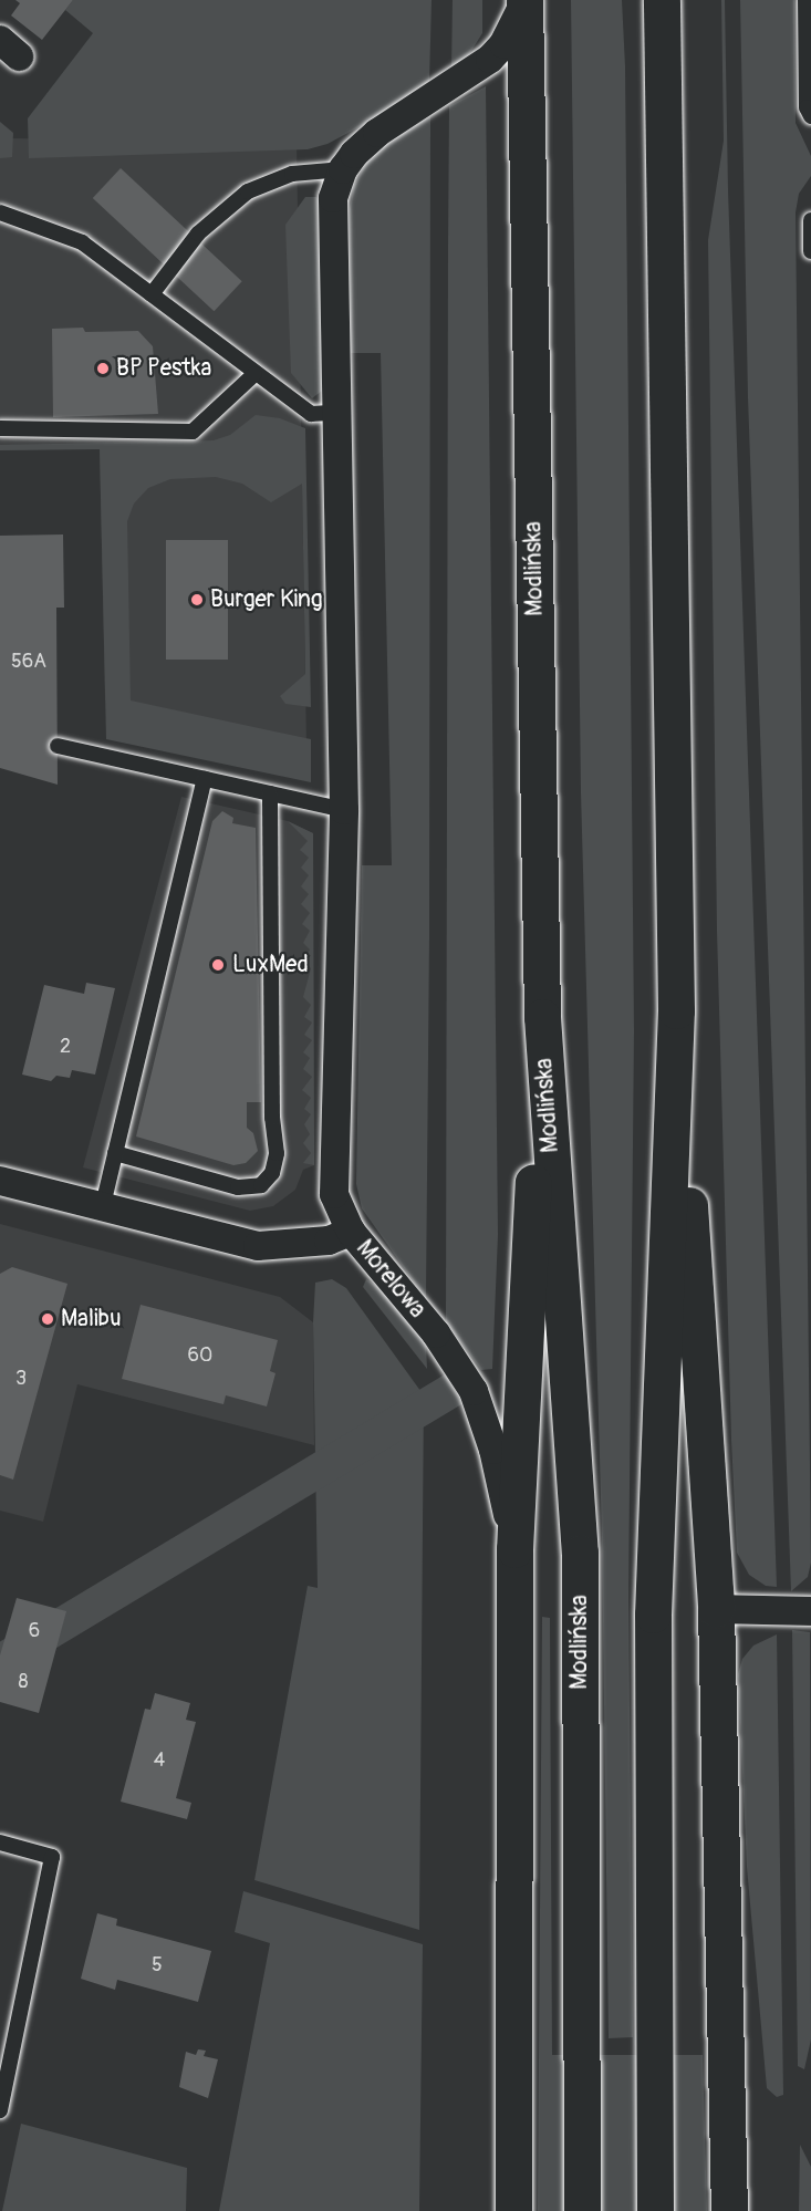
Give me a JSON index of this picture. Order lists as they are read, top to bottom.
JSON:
{
  "streets": {
    "main road": ["Modlińska"],
    "street": ["Morelowa"]
  },
  "places": [
    "BP Pestka",
    "Burger King",
    "LuxMed",
    "Malibu"
  ],
  "house_numbers": [
    "56A",
    "2",
    "60",
    "3",
    "6",
    "8",
    "4",
    "5"
  ]
}
